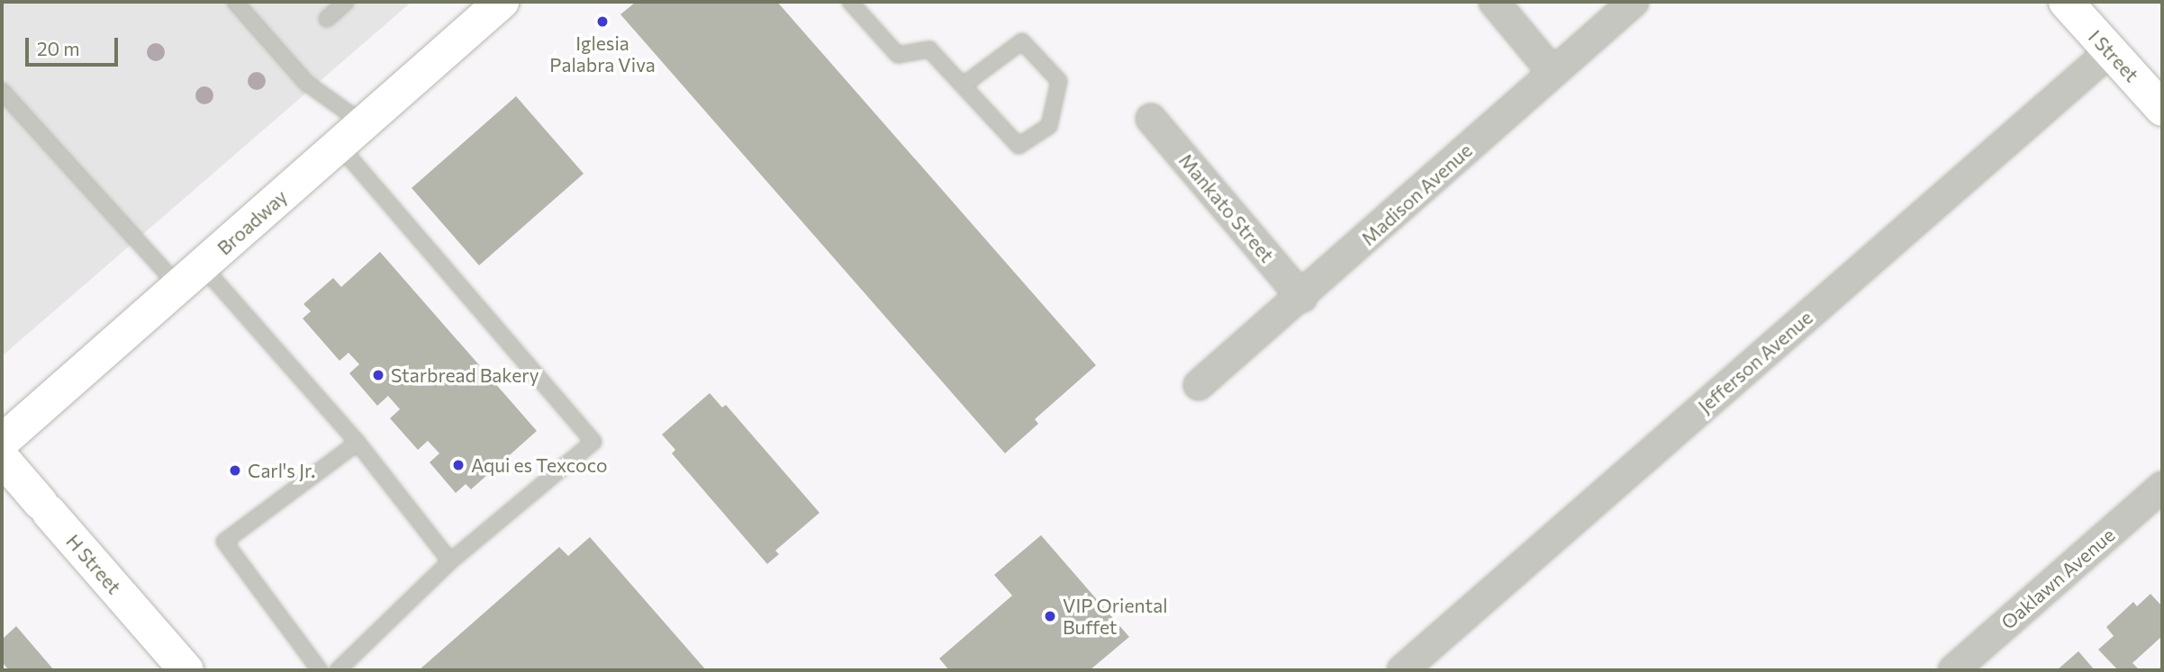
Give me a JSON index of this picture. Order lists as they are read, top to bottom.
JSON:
{
  "streets": {
    "main road": ["I Street", "Broadway", "H Street"],
    "street": [
      "Madison Avenue",
      "Mankato Street",
      "Jefferson Avenue",
      "Oaklawn Avenue"
    ]
  },
  "crossings": [
    ["I Street", "Jefferson Avenue"],
    ["Madison Avenue", "Mankato Street"]
  ],
  "places": [
    "Iglesia Palabra Viva",
    "Starbread Bakery",
    "Aqui es Texcoco",
    "Carl's Jr.",
    "VIP Oriental Buffet"
  ],
  "scale_bar": "20 m"
}
